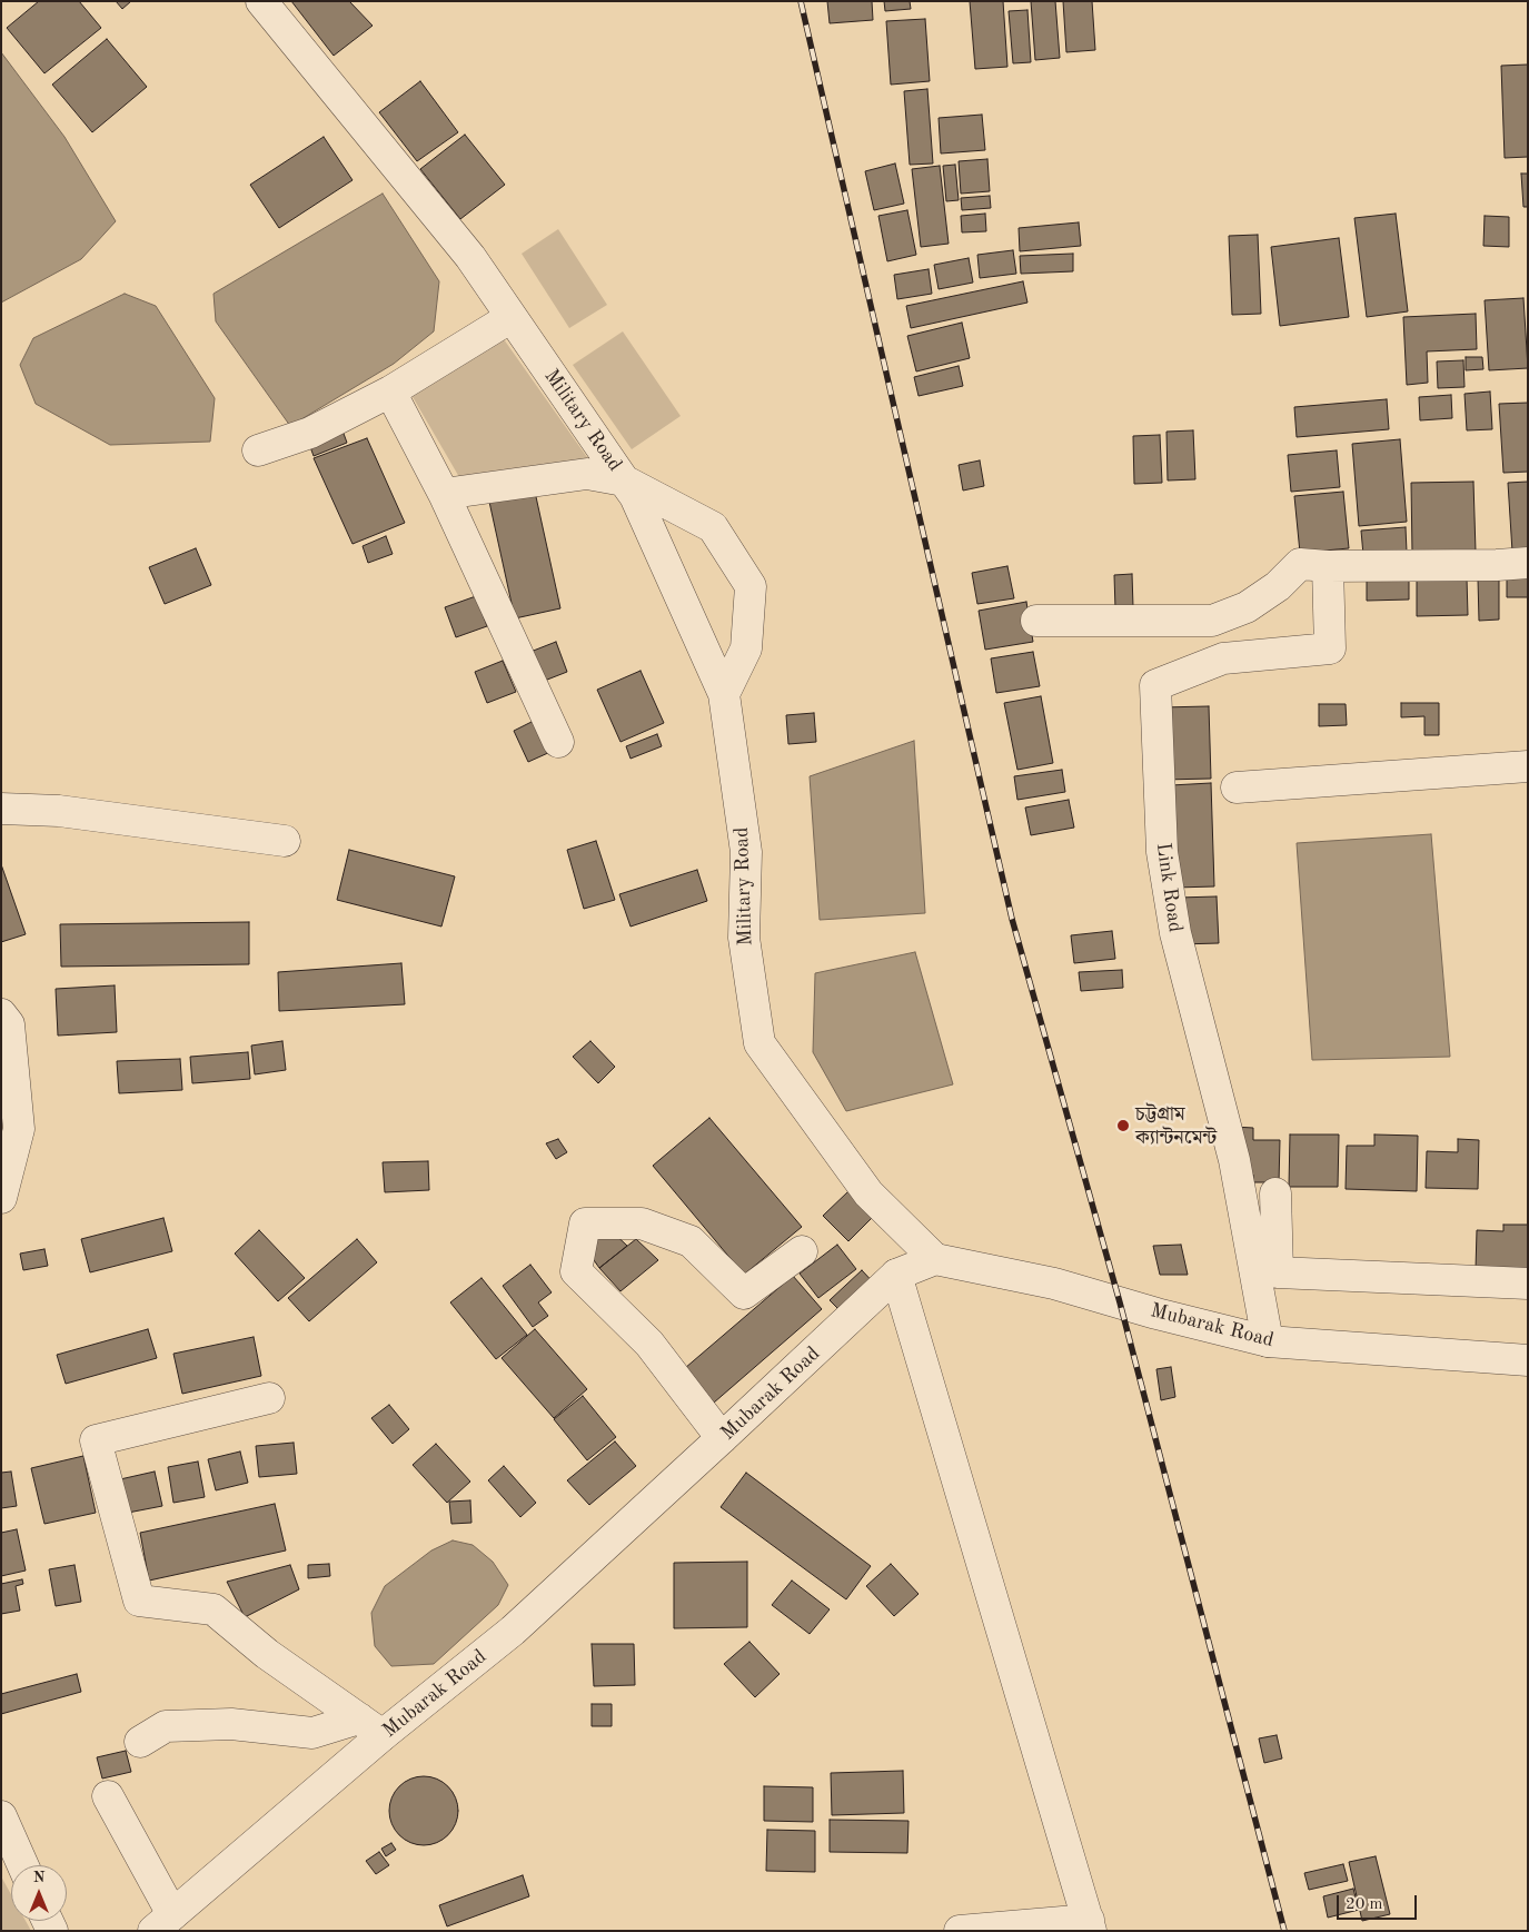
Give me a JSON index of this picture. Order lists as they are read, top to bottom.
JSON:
{
  "streets": {
    "street": ["Military Road", "Link Road", "Mubarak Road"]
  },
  "crossings": [
    ["Military Road", "Mubarak Road"],
    ["Link Road", "Mubarak Road"]
  ],
  "places": ["চট্টগ্রাম ক্যান্টনমেন্ট"],
  "scale_bar": "20 m",
  "north": "top"
}
